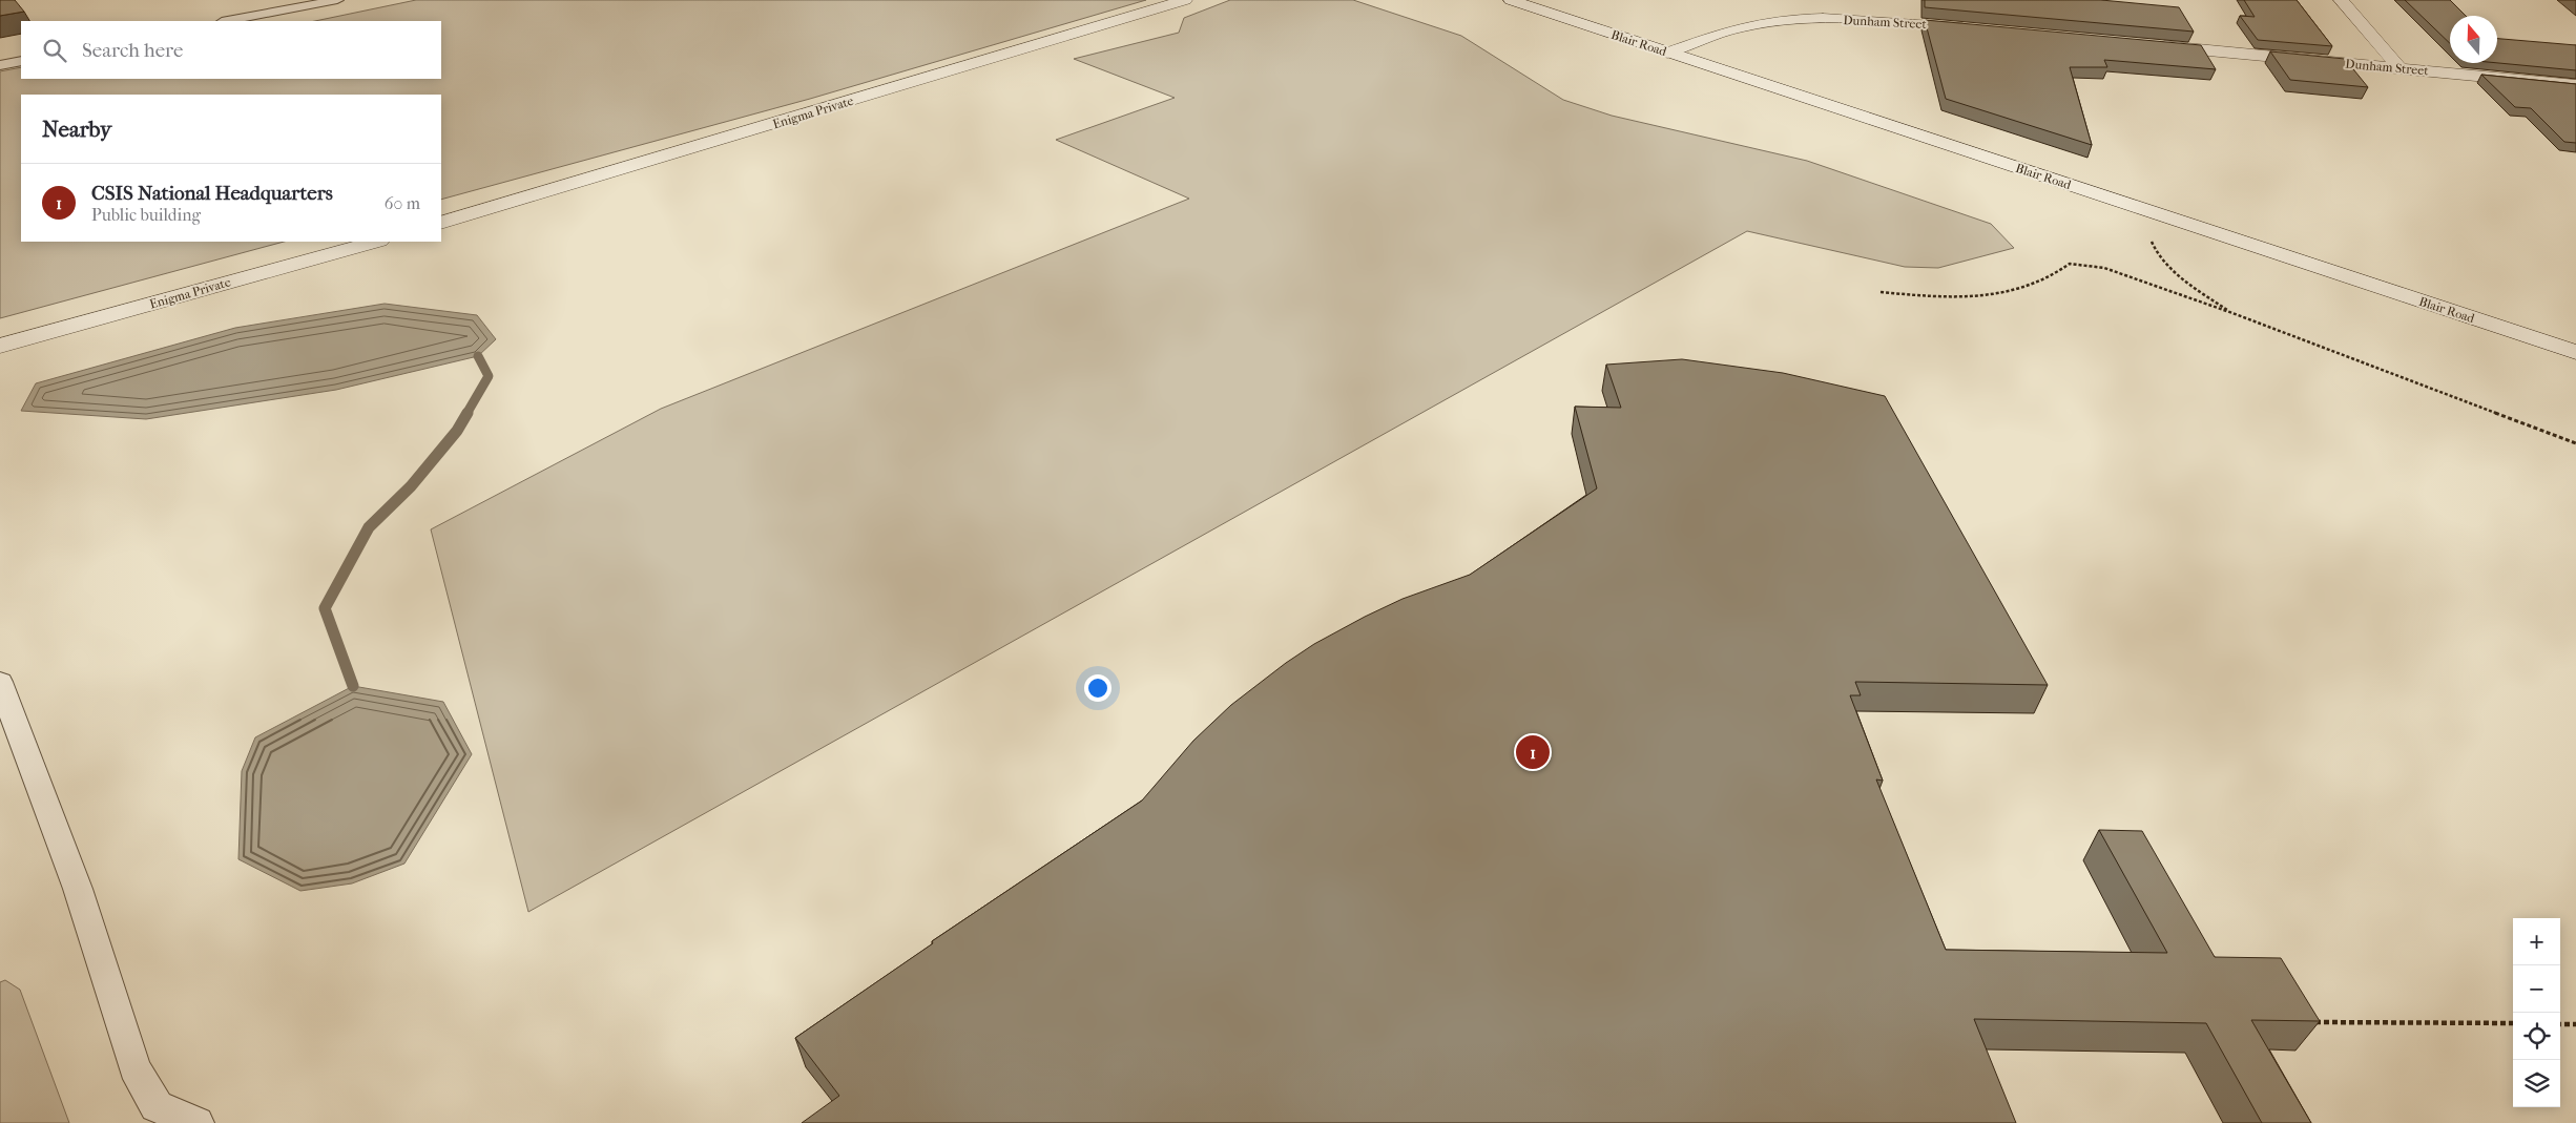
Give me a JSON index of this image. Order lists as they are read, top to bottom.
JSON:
{
  "streets": {
    "street": ["Dunham Street", "Blair Road", "Enigma Private"]
  },
  "crossings": [
    ["Dunham Street", "Blair Road"]
  ],
  "north": "top",
  "page": {
    "search": "Search here",
    "heading": "Nearby",
    "list": [
      {
        "mark": "1",
        "name": "CSIS National Headquarters",
        "note": "Public building",
        "value": "60 m"
      }
    ],
    "pins": "1",
    "map_buttons": ["+", "−"]
  }
}
